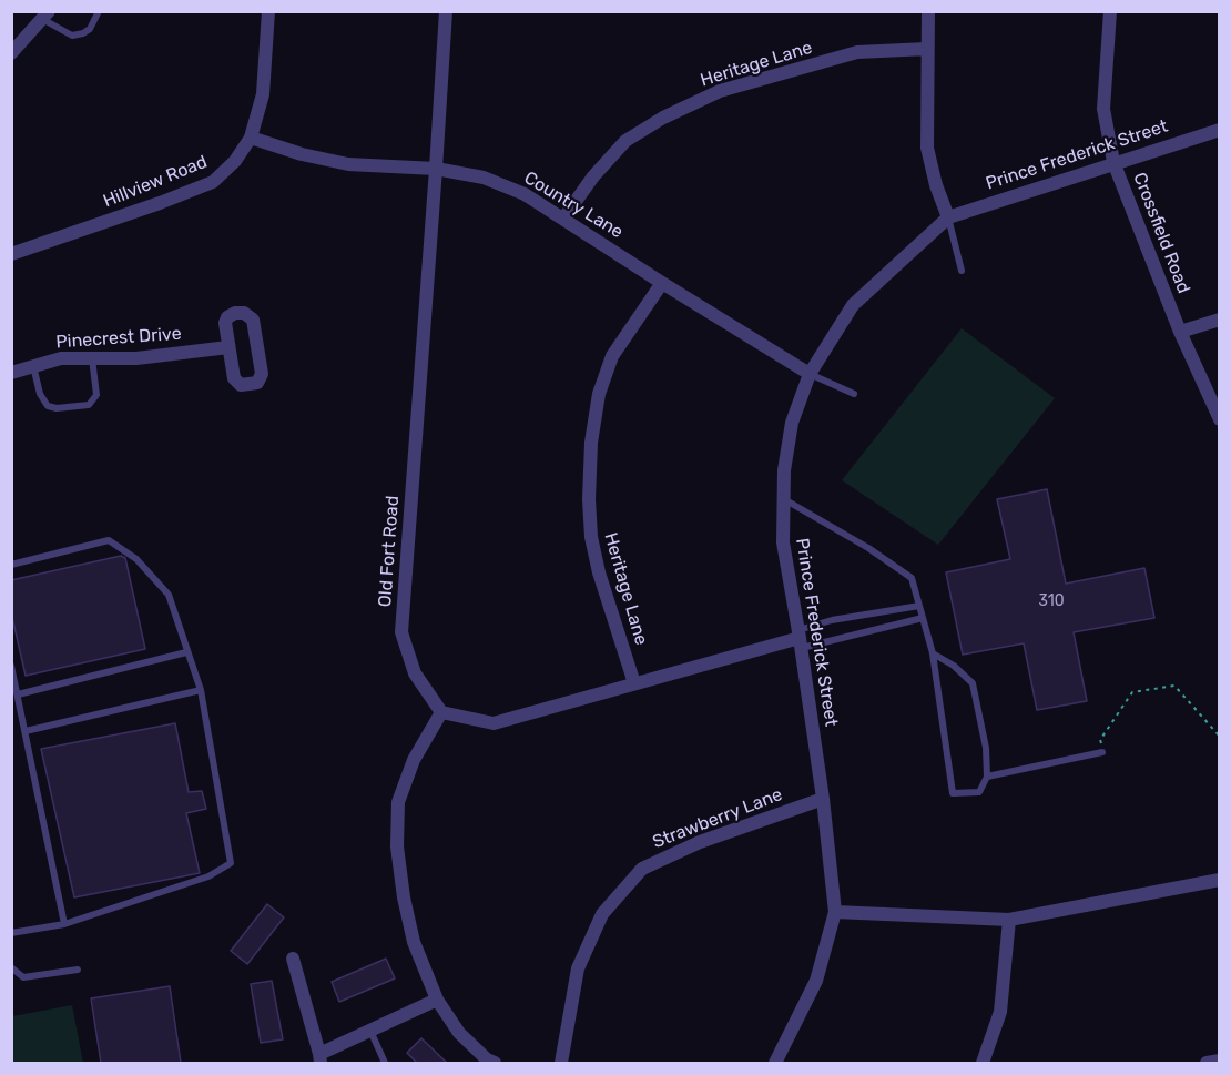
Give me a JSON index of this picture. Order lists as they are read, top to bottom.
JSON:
{
  "streets": {
    "street": [
      "Heritage Lane",
      "Prince Frederick Street",
      "Hillview Road",
      "Country Lane",
      "Crossfield Road",
      "Pinecrest Drive",
      "Old Fort Road",
      "Strawberry Lane"
    ]
  },
  "crossings": [
    ["Heritage Lane", "Country Lane"],
    ["Prince Frederick Street", "Country Lane"],
    ["Prince Frederick Street", "Crossfield Road"],
    ["Prince Frederick Street", "Strawberry Lane"],
    ["Hillview Road", "Country Lane"],
    ["Country Lane", "Old Fort Road"]
  ],
  "house_numbers": ["310"]
}
